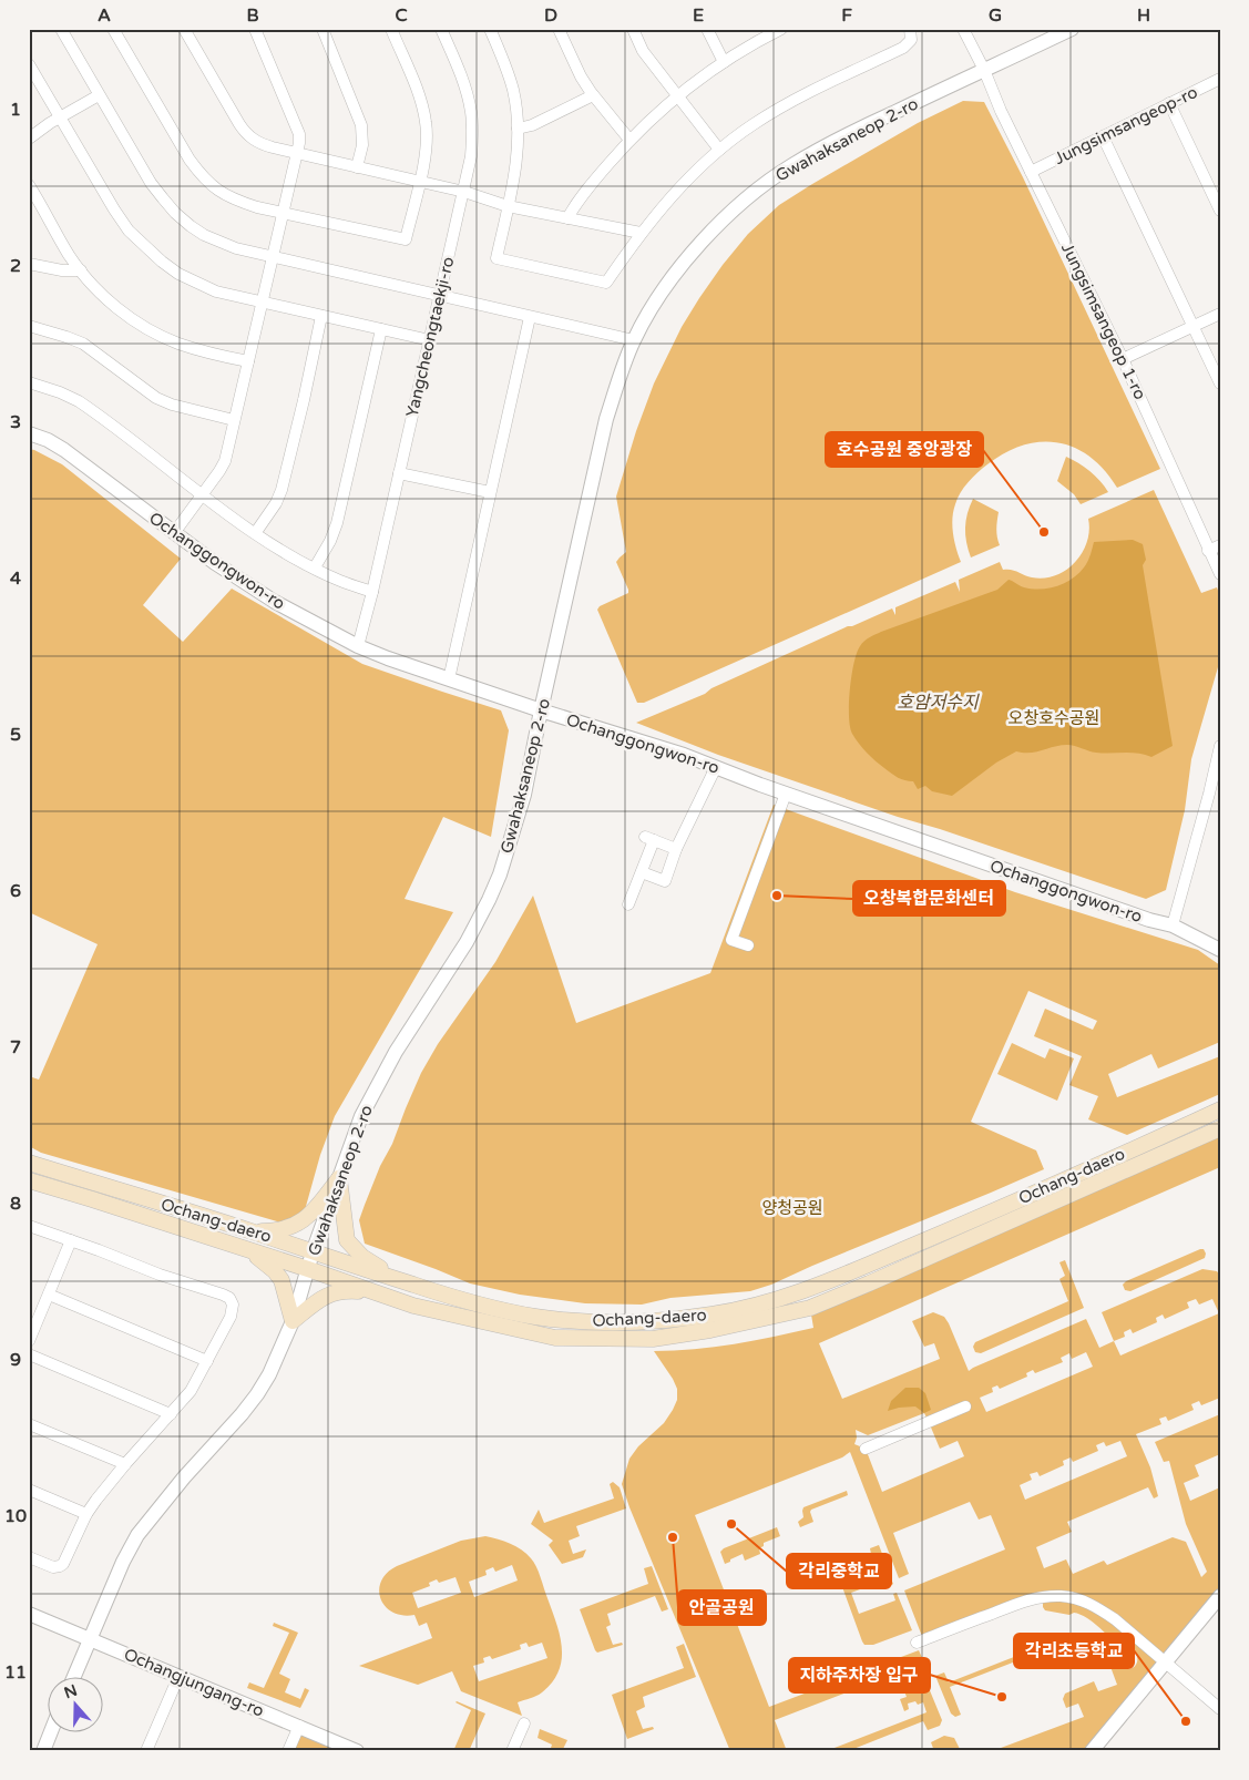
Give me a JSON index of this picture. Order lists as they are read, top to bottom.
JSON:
{
  "streets": {
    "main road": ["Ochang-daero"],
    "street": [
      "Jungsimsangeop-ro",
      "Gwahaksaneop 2-ro",
      "Jungsimsangeop 1-ro",
      "Yangcheongtaekji-ro",
      "Ochanggongwon-ro",
      "Ochangjungang-ro"
    ]
  },
  "crossings": [
    ["Jungsimsangeop-ro", "Jungsimsangeop 1-ro"],
    ["Gwahaksaneop 2-ro", "Jungsimsangeop 1-ro"],
    ["Gwahaksaneop 2-ro", "Ochanggongwon-ro"],
    ["Gwahaksaneop 2-ro", "Ochang-daero"],
    ["Gwahaksaneop 2-ro", "Ochangjungang-ro"],
    ["Yangcheongtaekji-ro", "Ochanggongwon-ro"]
  ],
  "water": ["호암저수지"],
  "parks": ["오창호수공원", "양청공원"],
  "places": [
    "호수공원 중앙광장",
    "오창복합문화센터",
    "각리중학교",
    "안골공원",
    "지하주차장 입구",
    "각리초등학교"
  ],
  "north": "top",
  "grid": {
    "columns": [
      "A",
      "B",
      "C",
      "D",
      "E",
      "F",
      "G",
      "H"
    ],
    "rows": [
      "1",
      "2",
      "3",
      "4",
      "5",
      "6",
      "7",
      "8",
      "9",
      "10",
      "11"
    ]
  }
}
